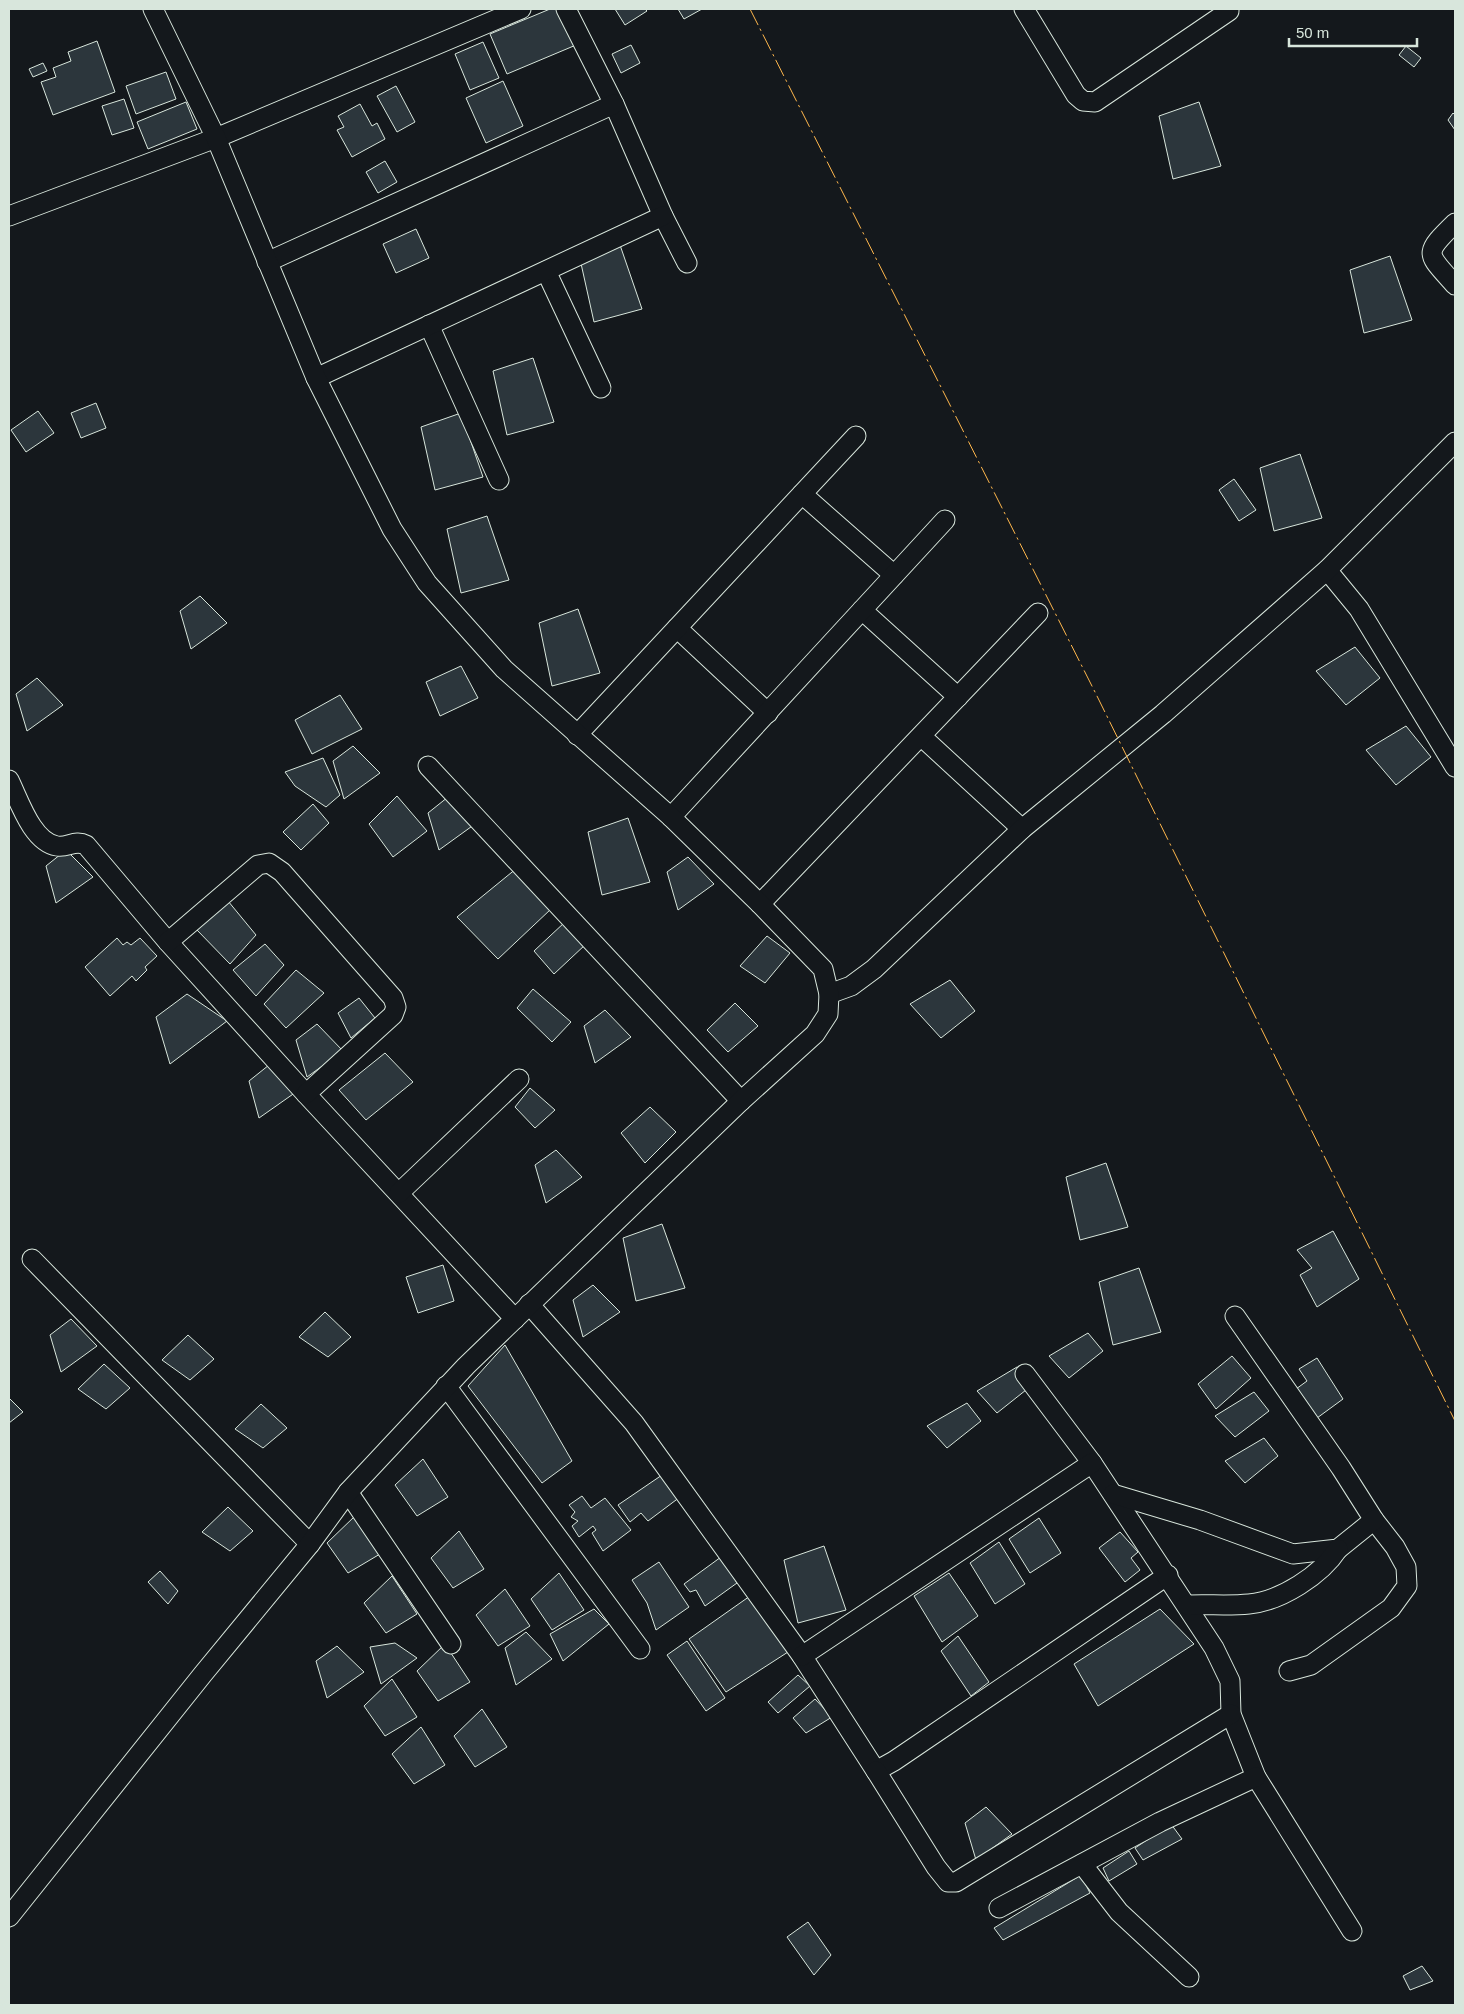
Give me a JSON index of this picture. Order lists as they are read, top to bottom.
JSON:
{
  "scale_bar": "50 m"
}
